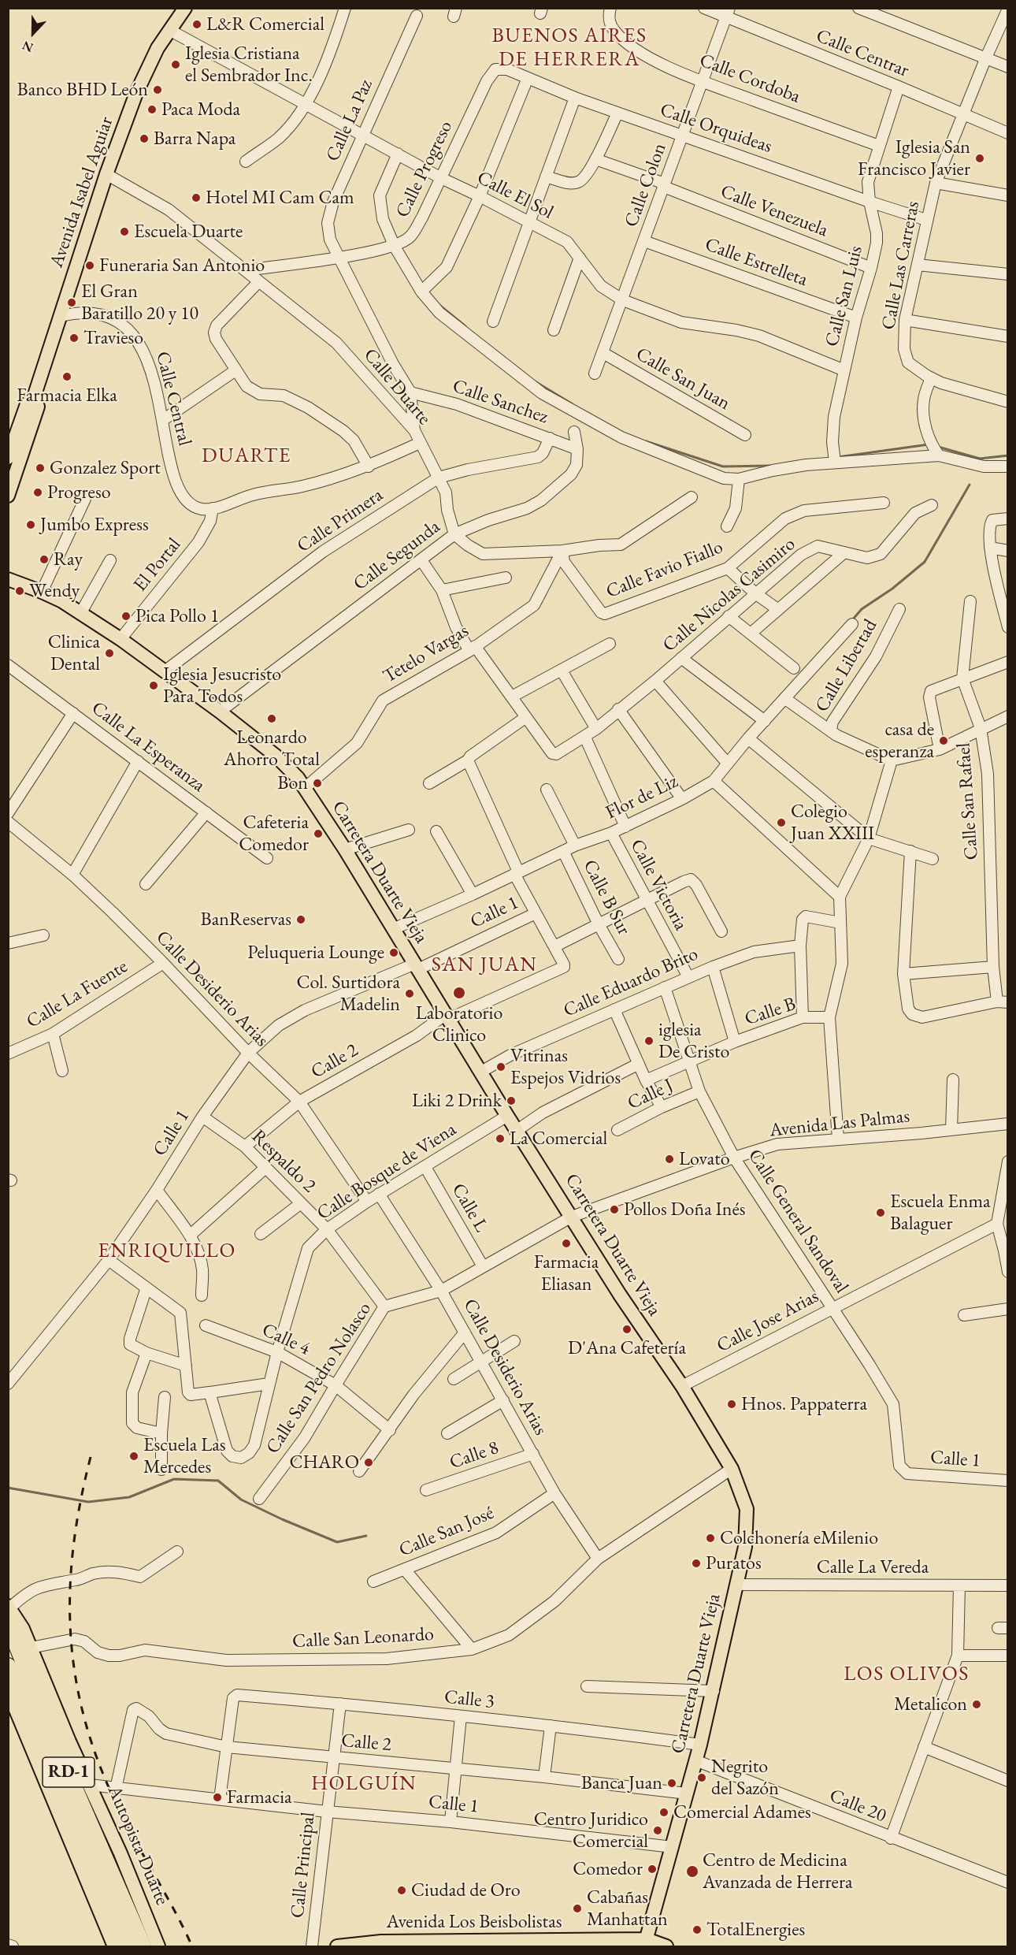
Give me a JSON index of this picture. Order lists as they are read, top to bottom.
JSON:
{
  "streets": {
    "highway": ["RD-1", "Autopista Duarte"],
    "main road": ["Avenida Isabel Aguiar", "Carretera Duarte Vieja", "Avenida Los Beisbolistas"],
    "street": [
      "Calle Centrar",
      "Calle Cordoba",
      "Calle La Paz",
      "Calle Orquideas",
      "Calle Progreso",
      "Calle Colon",
      "Calle El Sol",
      "Calle Venezuela",
      "Calle Estrelleta",
      "Calle Las Carreras",
      "Calle San Luis",
      "Calle San Juan",
      "Calle Duarte",
      "Calle Central",
      "Calle Sanchez",
      "Calle Primera",
      "Calle Segunda",
      "El Portal",
      "Calle Favio Fiallo",
      "Calle Nicolas Casimiro",
      "Tetelo Vargas",
      "Calle Libertad",
      "Calle La Esperanza",
      "Flor de Liz",
      "Calle San Rafael",
      "Calle Victoria",
      "Calle B Sur",
      "Calle 1",
      "Calle Eduardo Brito",
      "Calle Desiderio Arias",
      "Calle La Fuente",
      "Calle B",
      "Calle 2",
      "Calle J",
      "Avenida Las Palmas",
      "Respaldo 2",
      "Calle Bosque de Viena",
      "Calle L",
      "Calle General Sandoval",
      "Calle Jose Arias",
      "Calle 4",
      "Calle San Pedro Nolasco",
      "Calle 8",
      "Calle San José",
      "Calle La Vereda",
      "Calle San Leonardo",
      "Calle 3",
      "Calle 20",
      "Calle Principal"
    ]
  },
  "crossings": [
    ["Calle Centrar", "Calle Colon"],
    ["Calle Centrar", "Calle Las Carreras"],
    ["Calle Centrar", "Calle San Luis"],
    ["Calle Cordoba", "Calle Colon"],
    ["Calle Cordoba", "Calle San Luis"],
    ["Calle La Paz", "Calle Progreso"],
    ["Calle La Paz", "Calle El Sol"],
    ["Calle La Paz", "Calle Sanchez"],
    ["Calle Orquideas", "Calle Progreso"],
    ["Calle Orquideas", "Calle Colon"],
    ["Calle Orquideas", "Calle Las Carreras"],
    ["Calle Orquideas", "Calle San Luis"],
    ["Calle Progreso", "Calle El Sol"],
    ["Calle Progreso", "Calle Duarte"],
    ["Calle Colon", "Calle El Sol"],
    ["Calle Colon", "Calle Venezuela"],
    ["Calle Colon", "Calle Estrelleta"],
    ["Calle Colon", "Calle San Juan"],
    ["Avenida Isabel Aguiar", "Calle El Sol"],
    ["Avenida Isabel Aguiar", "Calle Duarte"],
    ["Avenida Isabel Aguiar", "Calle Central"],
    ["Calle El Sol", "Calle San Luis"],
    ["Calle Venezuela", "Calle San Luis"],
    ["Calle Estrelleta", "Calle San Luis"],
    ["Calle Duarte", "Calle Primera"],
    ["Calle Duarte", "Calle Segunda"],
    ["Calle Central", "El Portal"],
    ["Calle Sanchez", "Calle Primera"],
    ["Calle Sanchez", "Calle Segunda"],
    ["Calle Primera", "Carretera Duarte Vieja"],
    ["Calle Segunda", "Carretera Duarte Vieja"],
    ["El Portal", "Carretera Duarte Vieja"],
    ["Calle Favio Fiallo", "Tetelo Vargas"],
    ["Tetelo Vargas", "Carretera Duarte Vieja"],
    ["Flor de Liz", "Carretera Duarte Vieja"],
    ["Flor de Liz", "Calle Victoria"],
    ["Flor de Liz", "Calle B Sur"],
    ["Carretera Duarte Vieja", "Calle 1"],
    ["Carretera Duarte Vieja", "Calle Eduardo Brito"],
    ["Carretera Duarte Vieja", "Calle 2"],
    ["Carretera Duarte Vieja", "Avenida Las Palmas"],
    ["Carretera Duarte Vieja", "Calle Bosque de Viena"],
    ["Carretera Duarte Vieja", "Calle Jose Arias"],
    ["Carretera Duarte Vieja", "Calle San Pedro Nolasco"],
    ["Carretera Duarte Vieja", "Calle La Vereda"],
    ["Carretera Duarte Vieja", "Calle San Leonardo"],
    ["Carretera Duarte Vieja", "Calle 3"],
    ["Carretera Duarte Vieja", "Calle 20"],
    ["Carretera Duarte Vieja", "Avenida Los Beisbolistas"],
    ["Calle Victoria", "Calle Eduardo Brito"],
    ["Calle 1", "Calle Desiderio Arias"],
    ["Calle 1", "Calle 2"],
    ["Calle 1", "Respaldo 2"],
    ["Calle 1", "Calle General Sandoval"],
    ["Calle 1", "Autopista Duarte"],
    ["Calle 1", "Calle Principal"],
    ["Calle Eduardo Brito", "Calle General Sandoval"],
    ["Calle Desiderio Arias", "Calle La Fuente"],
    ["Calle Desiderio Arias", "Calle 2"],
    ["Calle Desiderio Arias", "Calle Bosque de Viena"],
    ["Calle Desiderio Arias", "Calle San Pedro Nolasco"],
    ["Calle Desiderio Arias", "Calle 8"],
    ["Calle Desiderio Arias", "Calle San José"],
    ["Calle Desiderio Arias", "Calle San Leonardo"],
    ["Calle B", "Calle General Sandoval"],
    ["Calle 2", "Respaldo 2"],
    ["Calle 2", "Calle 3"],
    ["Calle 2", "Calle Principal"],
    ["Calle J", "Calle General Sandoval"],
    ["Avenida Las Palmas", "Calle General Sandoval"],
    ["Avenida Las Palmas", "Calle San Pedro Nolasco"],
    ["Respaldo 2", "Calle Bosque de Viena"],
    ["Respaldo 2", "Calle San Pedro Nolasco"],
    ["Calle Bosque de Viena", "Calle L"],
    ["Calle Bosque de Viena", "Calle 4"],
    ["Calle L", "Calle San Pedro Nolasco"],
    ["Calle General Sandoval", "Calle Jose Arias"],
    ["Calle 4", "Calle San Pedro Nolasco"],
    ["Calle San Leonardo", "Autopista Duarte"],
    ["Calle 3", "Calle Principal"]
  ],
  "districts": [
    "BUENOS AIRES DE HERRERA",
    "DUARTE",
    "SAN JUAN",
    "ENRIQUILLO",
    "LOS OLIVOS",
    "HOLGUÍN"
  ],
  "places": [
    "L&R Comercial",
    "Iglesia Cristiana el Sembrador Inc.",
    "Banco BHD León",
    "Paca Moda",
    "Barra Napa",
    "Iglesia San Francisco Javier",
    "Hotel MI Cam Cam",
    "Escuela Duarte",
    "Funeraria San Antonio",
    "El Gran Baratillo 20 y 10",
    "Travieso",
    "Farmacia Elka",
    "Gonzalez Sport",
    "Progreso",
    "Jumbo Express",
    "Ray",
    "Wendy",
    "Pica Pollo 1",
    "Clinica Dental",
    "Iglesia Jesucristo Para Todos",
    "Leonardo Ahorro Total",
    "casa de esperanza",
    "Bon",
    "Colegio Juan XXIII",
    "Cafeteria Comedor",
    "BanReservas",
    "Peluqueria Lounge",
    "Laboratorio Clinico",
    "Col. Surtidora Madelin",
    "iglesia De Cristo",
    "Vitrinas Espejos Vidrios",
    "Liki 2 Drink",
    "La Comercial",
    "Lovato",
    "Pollos Doña Inés",
    "Escuela Enma Balaguer",
    "Farmacia Eliasan",
    "D'Ana Cafetería",
    "Hnos. Pappaterra",
    "Escuela Las Mercedes",
    "CHARO",
    "Colchonería eMilenio",
    "Puratos",
    "Metalicon",
    "Negrito del Sazón",
    "Banca Juan",
    "Farmacia",
    "Comercial Adames",
    "Centro Juridico Comercial",
    "Comedor",
    "Centro de Medicina Avanzada de Herrera",
    "Ciudad de Oro",
    "Cabañas Manhattan",
    "TotalEnergies"
  ],
  "north": "bottom"
}
